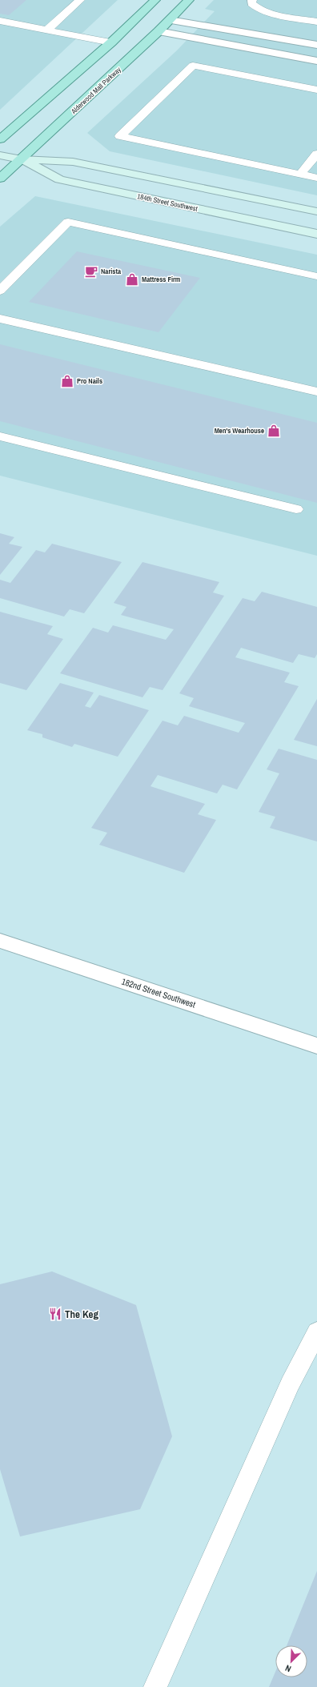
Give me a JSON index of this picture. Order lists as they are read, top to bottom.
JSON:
{
  "streets": {
    "main road": ["Alderwood Mall Parkway", "184th Street Southwest"],
    "street": ["182nd Street Southwest"]
  },
  "crossings": [
    ["Alderwood Mall Parkway", "184th Street Southwest"]
  ],
  "places": {
    "cafe": ["Narista"],
    "shop": ["Mattress Firm", "Pro Nails", "Men's Wearhouse"],
    "restaurant": ["The Keg"]
  },
  "north": "bottom left"
}
